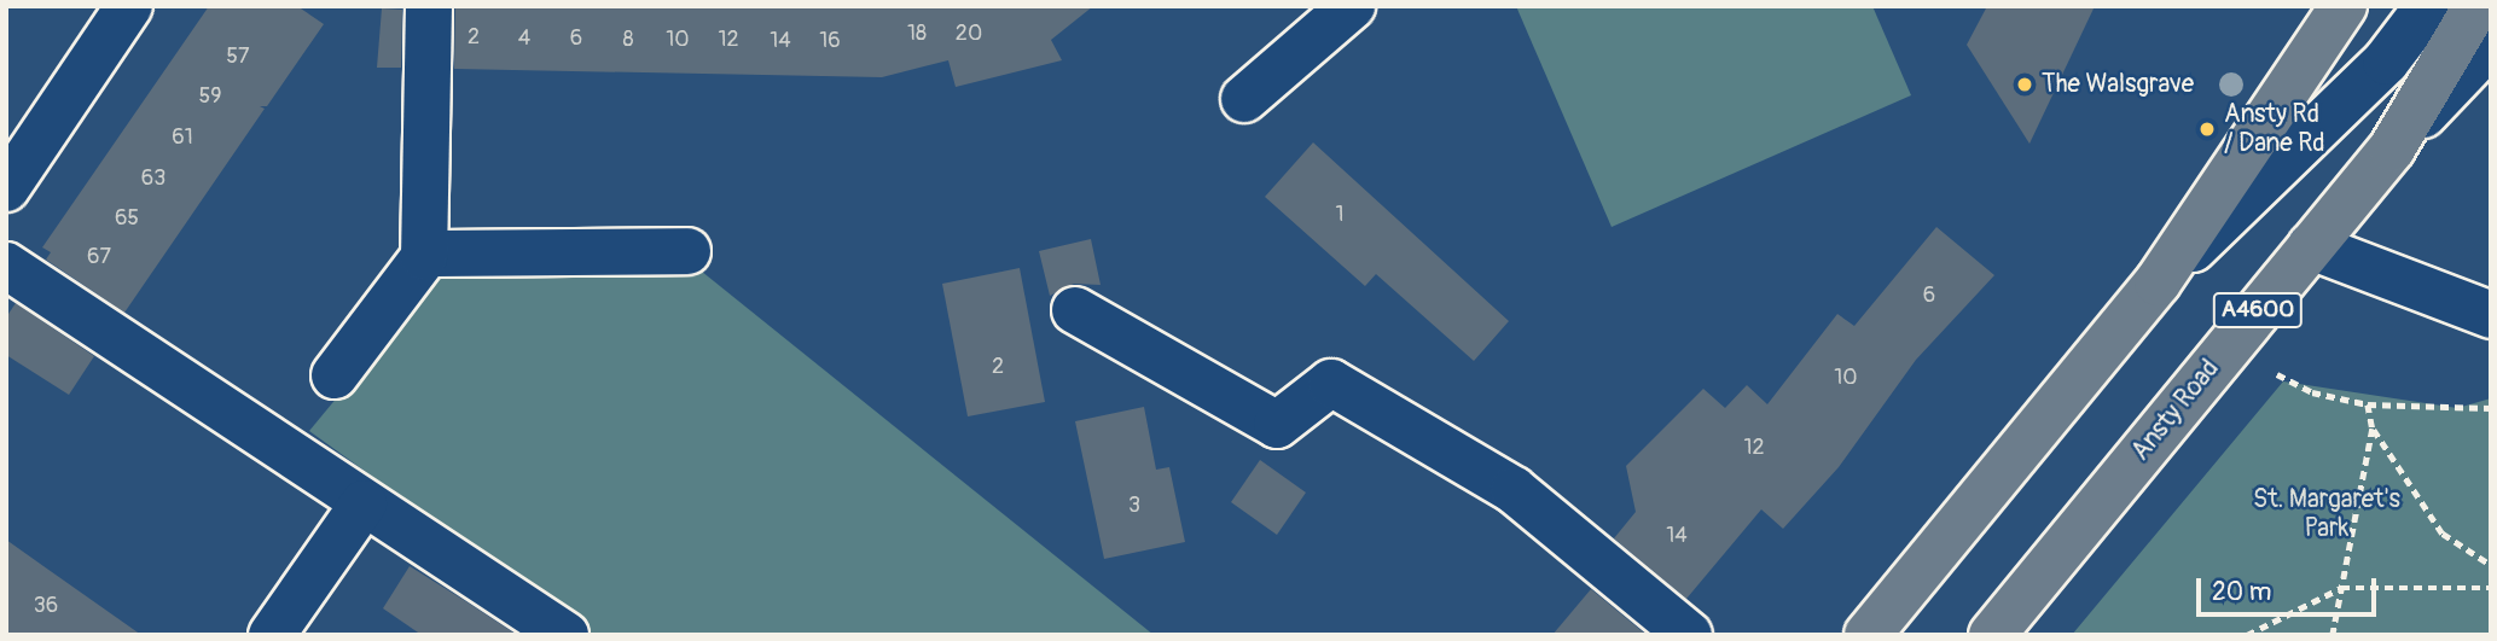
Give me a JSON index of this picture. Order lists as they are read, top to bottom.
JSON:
{
  "streets": {
    "highway": ["A4600", "Ansty Road"]
  },
  "crossings": [
    ["A4600", "Ansty Road"]
  ],
  "parks": ["St. Margaret's Park"],
  "places": ["The Walsgrave", "Ansty Rd / Dane Rd"],
  "house_numbers": [
    "18",
    "20",
    "2",
    "4",
    "6",
    "8",
    "10",
    "12",
    "14",
    "16",
    "57",
    "59",
    "61",
    "63",
    "1",
    "65",
    "67",
    "6",
    "2",
    "10",
    "12",
    "3",
    "14",
    "36"
  ],
  "scale_bar": "20 m"
}
